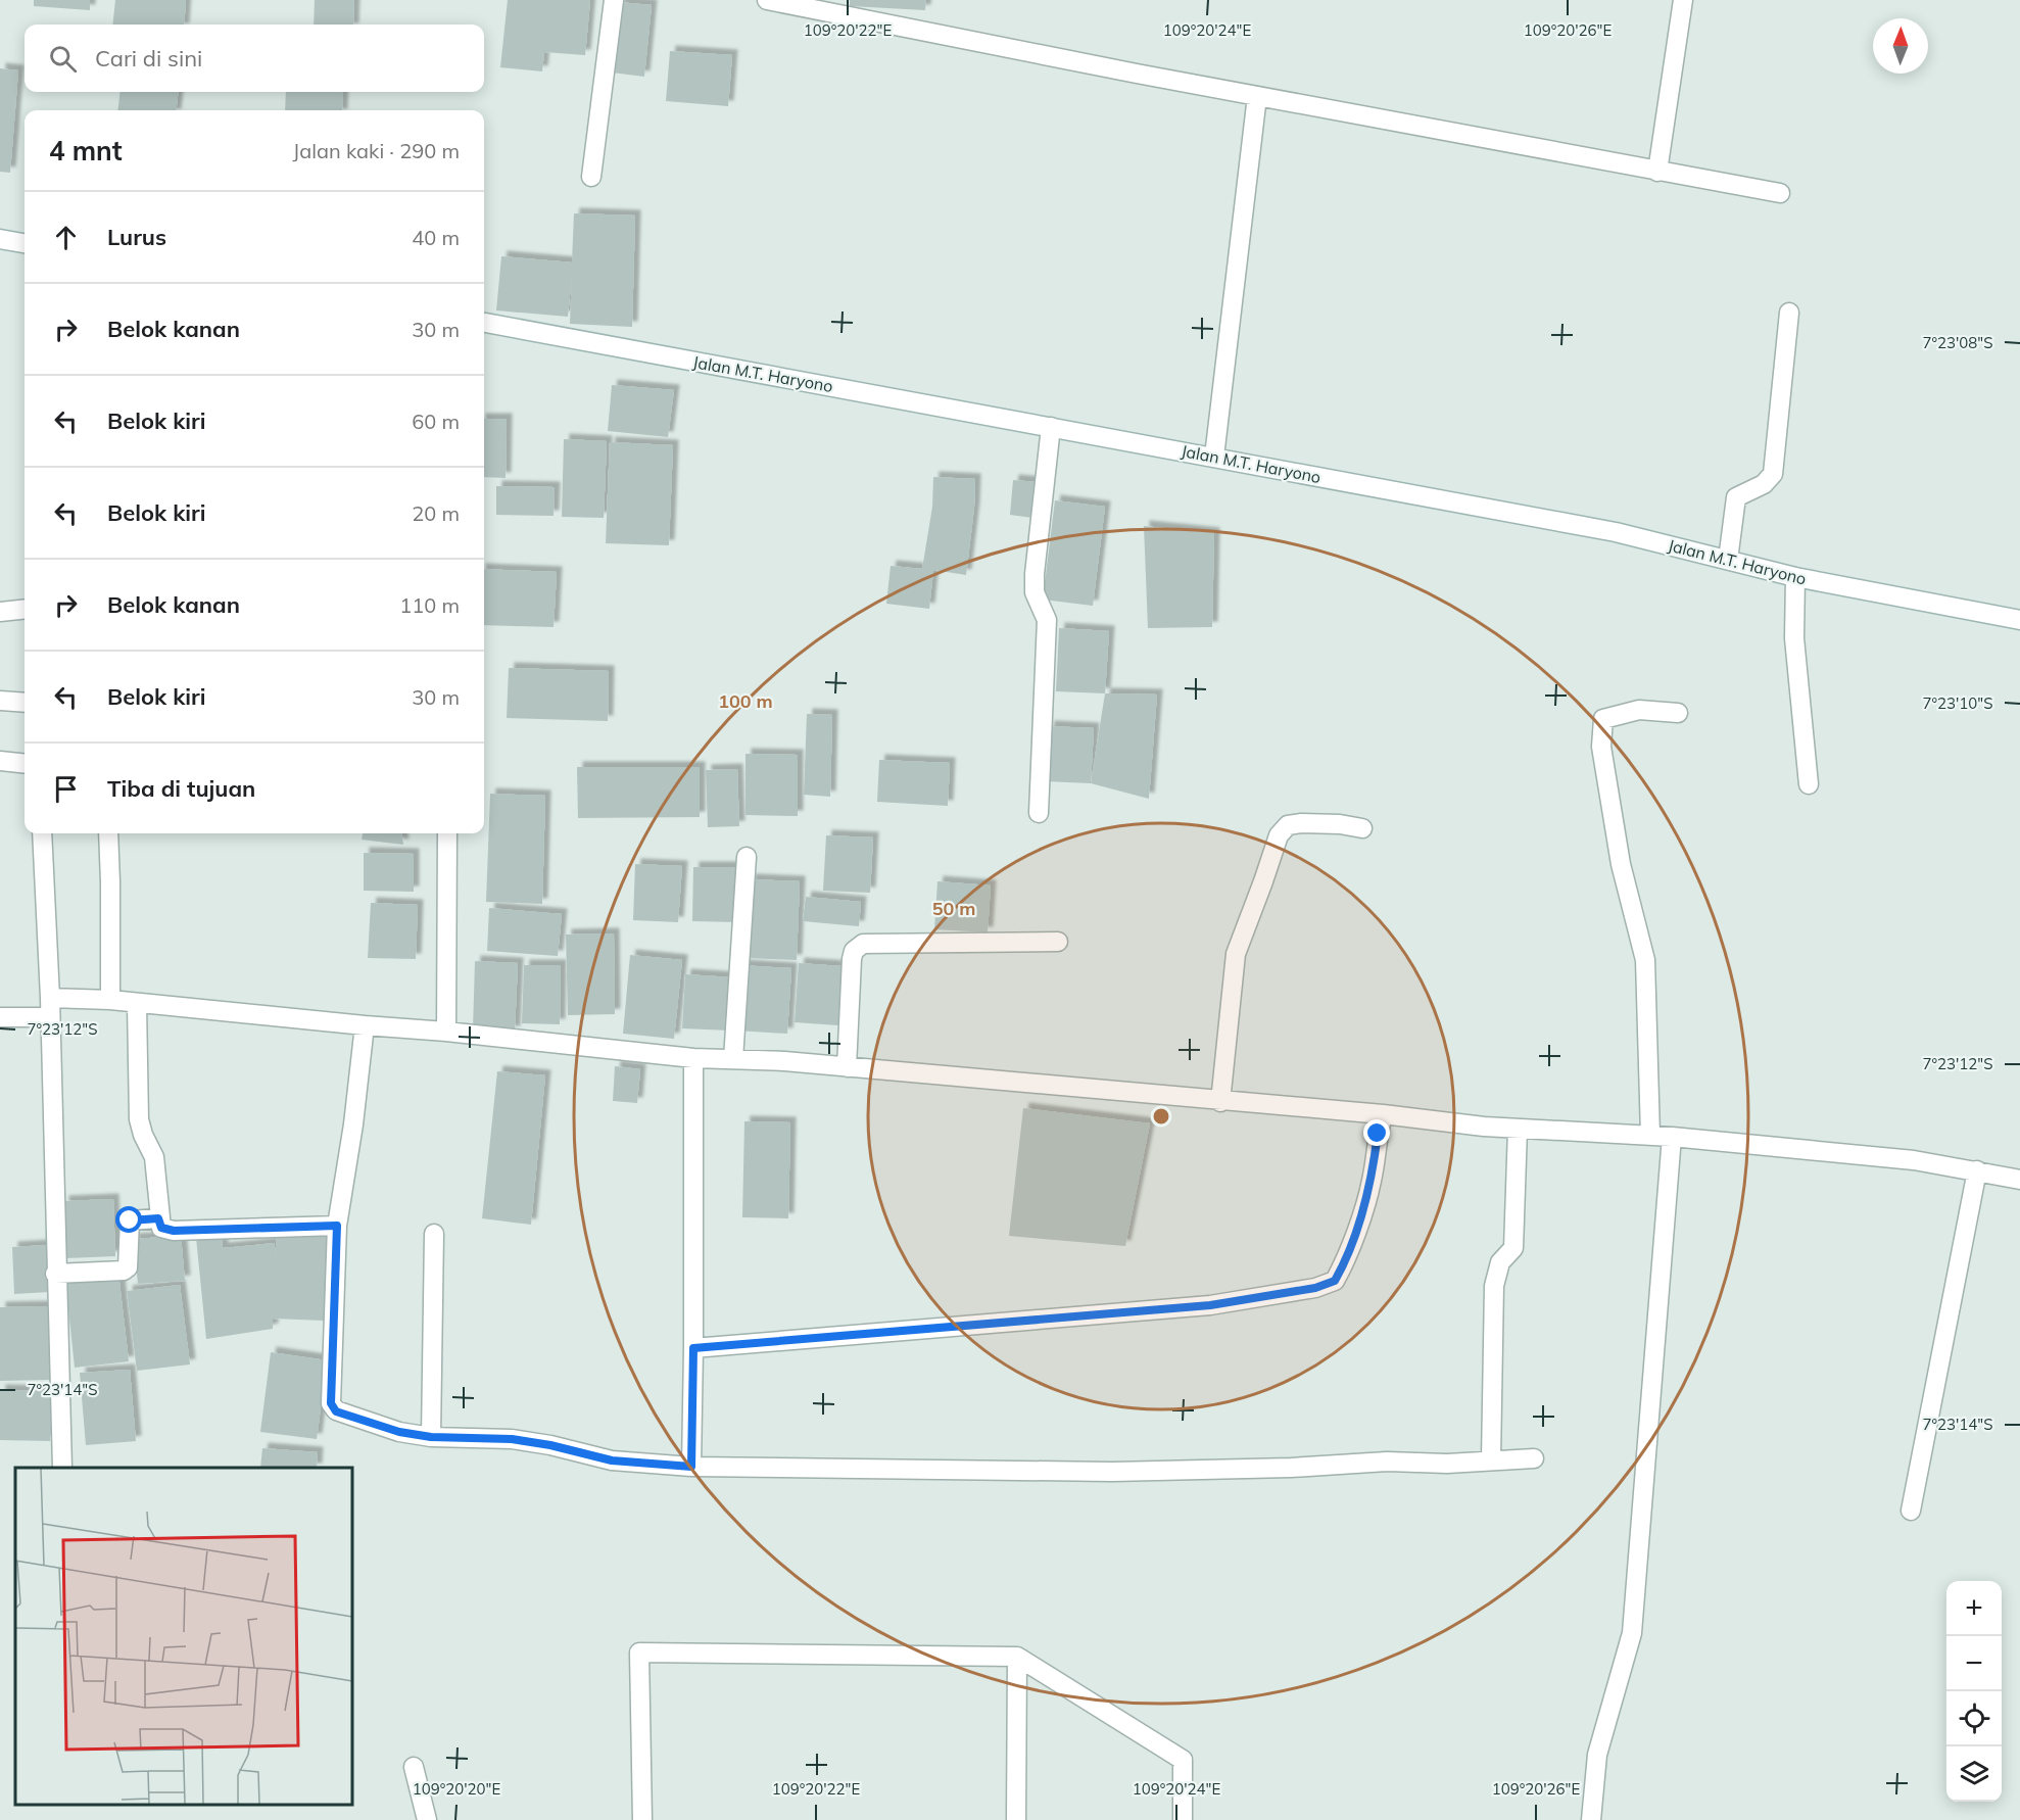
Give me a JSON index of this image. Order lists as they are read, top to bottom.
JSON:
{
  "streets": {
    "street": ["Jalan M.T. Haryono"]
  },
  "north": "top",
  "page": {
    "search": "Cari di sini",
    "heading": ["4 mnt", "Jalan kaki · 290 m"],
    "list": [
      ["Lurus", "40 m"],
      ["Belok kanan", "30 m"],
      ["Belok kiri", "60 m"],
      ["Belok kiri", "20 m"],
      ["Belok kanan", "110 m"],
      ["Belok kiri", "30 m"],
      "Tiba di tujuan"
    ],
    "map_buttons": ["+", "−"]
  },
  "coordinates": [
    "109°20'22\"E",
    "109°20'24\"E",
    "109°20'26\"E",
    "7°23'08\"S",
    "7°23'10\"S",
    "7°23'12\"S",
    "7°23'14\"S",
    "109°20'20\"E"
  ],
  "rings": ["100 m", "50 m"]
}
